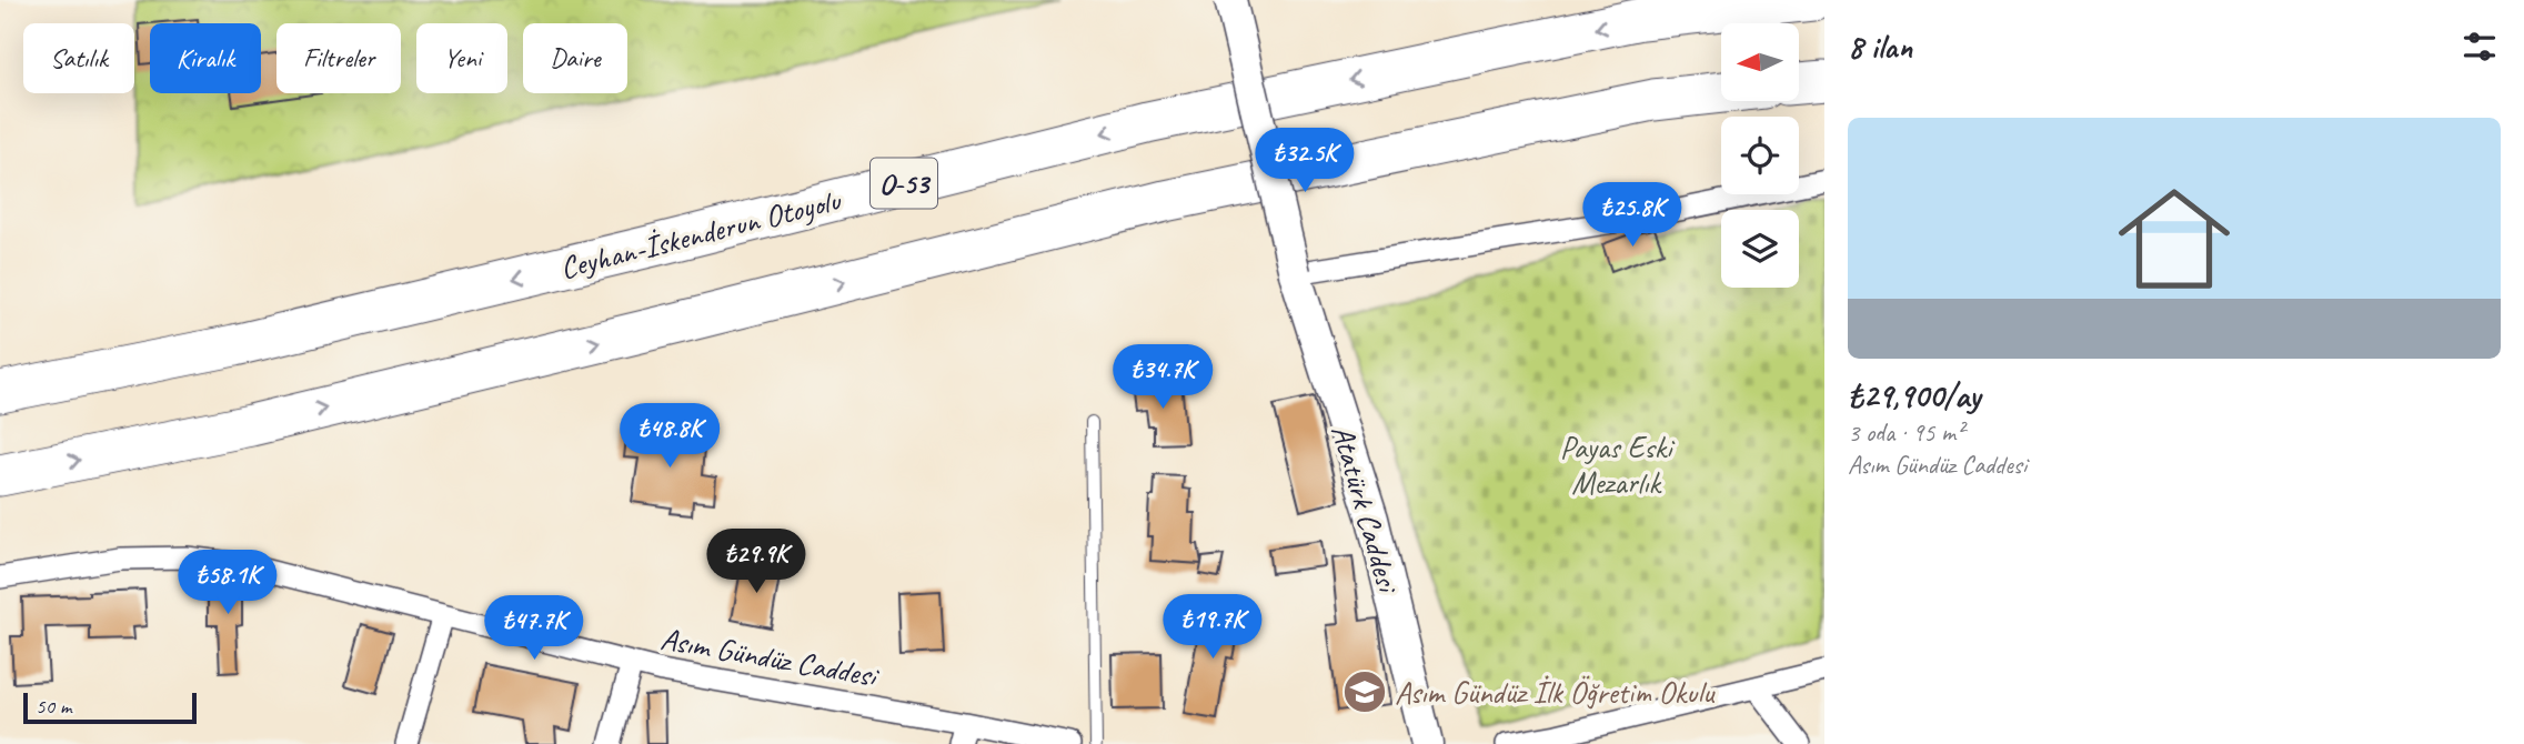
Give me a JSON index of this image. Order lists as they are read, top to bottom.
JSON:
{
  "streets": {
    "highway": ["O-53", "Ceyhan-İskenderun Otoyolu"],
    "street": ["Atatürk Caddesi", "Asım Gündüz Caddesi"]
  },
  "parks": ["Payas Eski Mezarlık"],
  "places": {
    "school or university": ["Asım Gündüz İlk Öğretim Okulu"]
  },
  "scale_bar": "50 m",
  "north": "left",
  "page": {
    "heading": "8 ilan",
    "chip": [
      "Satılık",
      "Kiralık",
      "Filtreler",
      "Yeni",
      "Daire"
    ],
    "list": [
      {
        "name": "₺29,900/ay",
        "note": "3 oda · 95 m² · Asım Gündüz Caddesi"
      }
    ],
    "price": [
      "₺32.5K",
      "₺25.8K",
      "₺34.7K",
      "₺48.8K",
      "₺29.9K",
      "₺58.1K",
      "₺19.7K",
      "₺47.7K"
    ],
    "scale": "50 m"
  }
}
